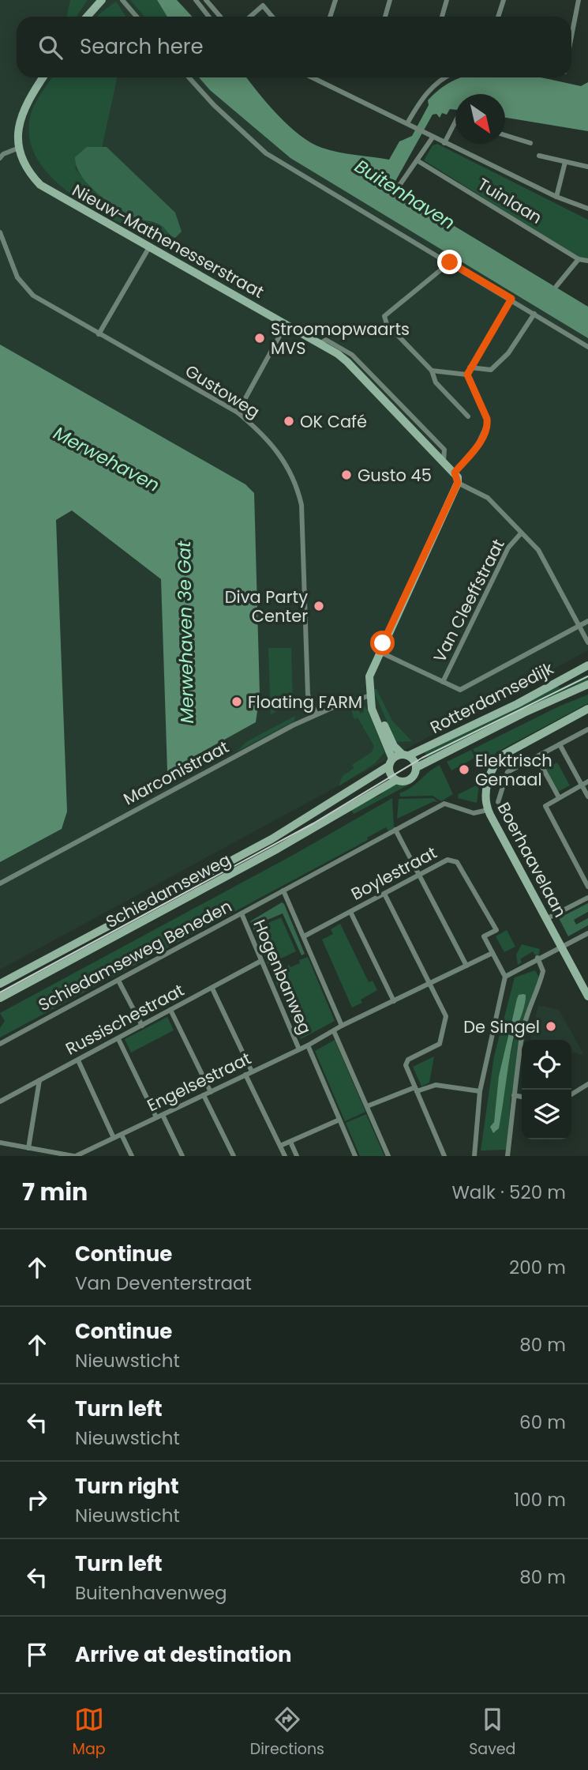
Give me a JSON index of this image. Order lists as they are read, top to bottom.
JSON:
{
  "streets": {
    "street": [
      "Tuinlaan",
      "Nieuw-Mathenesserstraat",
      "Gustoweg",
      "Van Cleeffstraat",
      "Rotterdamsedijk",
      "Marconistraat",
      "Boerhaavelaan",
      "Boylestraat",
      "Schiedamseweg",
      "Schiedamseweg Beneden",
      "Hogenbanweg",
      "Russischestraat",
      "Engelsestraat"
    ]
  },
  "crossings": [
    ["Gustoweg", "Marconistraat"],
    ["Rotterdamsedijk", "Schiedamseweg"],
    ["Boerhaavelaan", "Schiedamseweg Beneden"],
    ["Boylestraat", "Hogenbanweg"],
    ["Boylestraat", "Engelsestraat"],
    ["Schiedamseweg Beneden", "Hogenbanweg"],
    ["Hogenbanweg", "Russischestraat"],
    ["Hogenbanweg", "Engelsestraat"]
  ],
  "water": ["Buitenhaven", "Merwehaven", "Merwehaven 3e Gat"],
  "places": [
    "Stroomopwaarts MVS",
    "OK Café",
    "Gusto 45",
    "Diva Party Center",
    "Floating FARM",
    "Elektrisch Gemaal",
    "De Singel"
  ],
  "north": "bottom right",
  "page": {
    "search": "Search here",
    "heading": ["7 min", "Walk · 520 m"],
    "list": [
      ["Continue", "Van Deventerstraat", "200 m"],
      ["Continue", "Nieuwsticht", "80 m"],
      ["Turn left", "Nieuwsticht", "60 m"],
      ["Turn right", "Nieuwsticht", "100 m"],
      ["Turn left", "Buitenhavenweg", "80 m"],
      "Arrive at destination"
    ],
    "nav": ["Map", "Directions", "Saved"]
  }
}
